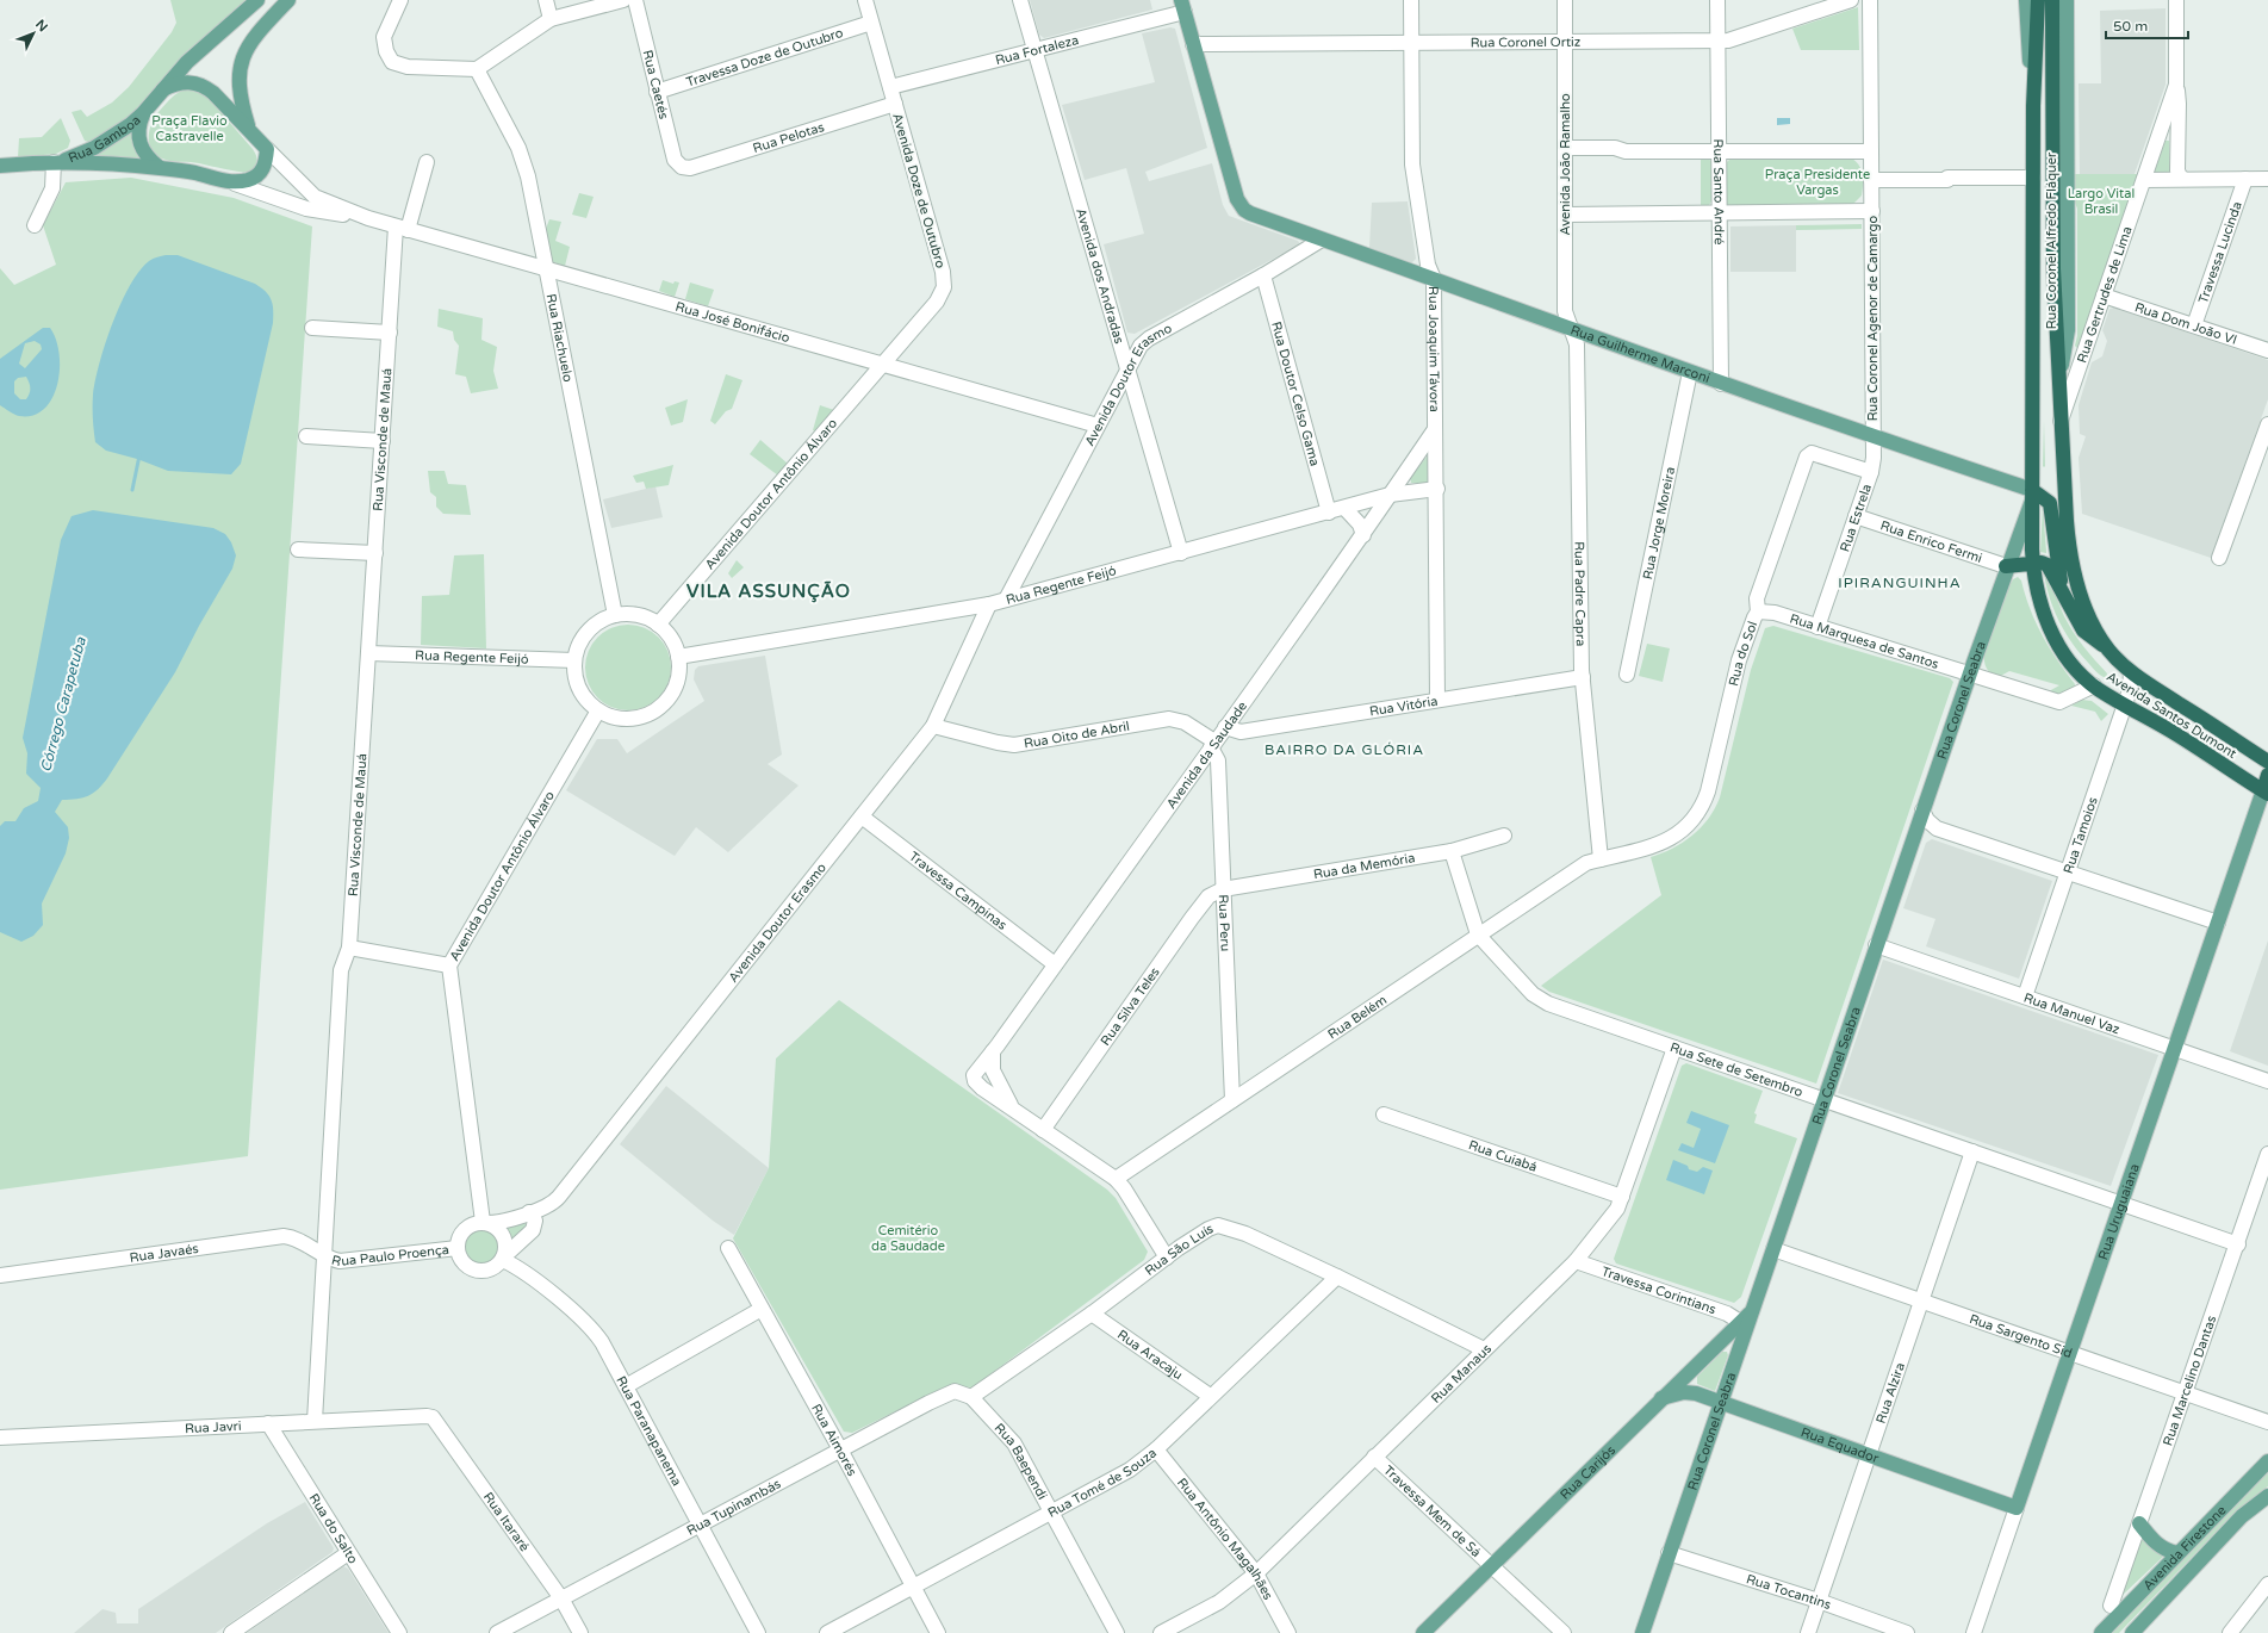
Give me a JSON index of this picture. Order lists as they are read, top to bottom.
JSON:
{
  "streets": {
    "highway": ["Rua Coronel Alfredo Fláquer", "Avenida Santos Dumont"],
    "main road": [
      "Rua Gamboa",
      "Rua Guilherme Marconi",
      "Rua Coronel Seabra",
      "Rua Uruguaiana",
      "Rua Equador",
      "Rua Carijós",
      "Avenida Firestone"
    ],
    "street": [
      "Rua Coronel Ortiz",
      "Rua Fortaleza",
      "Travessa Doze de Outubro",
      "Rua Caetés",
      "Rua Pelotas",
      "Avenida João Ramalho",
      "Avenida Doze de Outubro",
      "Rua Santo André",
      "Travessa Lucinda",
      "Avenida dos Andradas",
      "Rua Gertrudes de Lima",
      "Rua Coronel Agenor de Camargo",
      "Rua José Bonifácio",
      "Rua Dom João VI",
      "Rua Riachuelo",
      "Rua Joaquim Távora",
      "Avenida Doutor Erasmo",
      "Rua Doutor Celso Gama",
      "Rua Visconde de Mauá",
      "Avenida Doutor Antônio Álvaro",
      "Rua Estrela",
      "Rua Jorge Moreira",
      "Rua Enrico Fermi",
      "Rua Regente Feijó",
      "Rua Padre Capra",
      "Rua Marquesa de Santos",
      "Rua do Sol",
      "Rua Vitória",
      "Rua Oito de Abril",
      "Avenida da Saudade",
      "Rua Tamoios",
      "Rua da Memória",
      "Travessa Campinas",
      "Rua Peru",
      "Rua Silva Teles",
      "Rua Manuel Vaz",
      "Rua Belém",
      "Rua Sete de Setembro",
      "Rua Cuiabá",
      "Rua São Luís",
      "Rua Javaés",
      "Rua Paulo Proença",
      "Travessa Corintians",
      "Rua Sargento Sid",
      "Rua Aracaju",
      "Rua Manaus",
      "Rua Marcelino Dantas",
      "Rua Alzira",
      "Rua Javri",
      "Rua Paranapanema",
      "Rua Aimorés",
      "Rua Baependi",
      "Rua Tomé de Souza",
      "Rua Tupinambás",
      "Travessa Mem de Sá",
      "Rua Itararé",
      "Rua do Salto",
      "Rua Antônio Magalhães",
      "Rua Tocantins"
    ]
  },
  "crossings": [
    ["Rua Coronel Ortiz", "Avenida João Ramalho"],
    ["Rua Coronel Ortiz", "Rua Santo André"],
    ["Rua Coronel Ortiz", "Rua Joaquim Távora"],
    ["Rua Coronel Ortiz", "Rua Guilherme Marconi"],
    ["Rua Fortaleza", "Avenida Doze de Outubro"],
    ["Rua Fortaleza", "Avenida dos Andradas"],
    ["Travessa Doze de Outubro", "Rua Caetés"],
    ["Travessa Doze de Outubro", "Avenida Doze de Outubro"],
    ["Rua Caetés", "Rua Pelotas"],
    ["Rua Gamboa", "Rua José Bonifácio"],
    ["Rua Pelotas", "Avenida Doze de Outubro"],
    ["Avenida João Ramalho", "Rua Guilherme Marconi"],
    ["Avenida João Ramalho", "Rua Padre Capra"],
    ["Avenida Doze de Outubro", "Rua José Bonifácio"],
    ["Avenida Doze de Outubro", "Avenida Doutor Antônio Álvaro"],
    ["Rua Santo André", "Rua Guilherme Marconi"],
    ["Rua Coronel Alfredo Fláquer", "Rua Gertrudes de Lima"],
    ["Rua Coronel Alfredo Fláquer", "Rua Guilherme Marconi"],
    ["Rua Coronel Alfredo Fláquer", "Rua Coronel Seabra"],
    ["Rua Coronel Alfredo Fláquer", "Avenida Santos Dumont"],
    ["Travessa Lucinda", "Rua Dom João VI"],
    ["Avenida dos Andradas", "Avenida Doutor Erasmo"],
    ["Avenida dos Andradas", "Rua Regente Feijó"],
    ["Rua Gertrudes de Lima", "Rua Dom João VI"],
    ["Rua Coronel Agenor de Camargo", "Rua Guilherme Marconi"],
    ["Rua Coronel Agenor de Camargo", "Rua Estrela"],
    ["Rua José Bonifácio", "Rua Riachuelo"],
    ["Rua José Bonifácio", "Avenida Doutor Erasmo"],
    ["Rua José Bonifácio", "Rua Visconde de Mauá"],
    ["Rua José Bonifácio", "Avenida Doutor Antônio Álvaro"],
    ["Rua Riachuelo", "Avenida Doutor Antônio Álvaro"],
    ["Rua Riachuelo", "Rua Regente Feijó"],
    ["Rua Joaquim Távora", "Rua Guilherme Marconi"],
    ["Rua Joaquim Távora", "Rua Regente Feijó"],
    ["Rua Joaquim Távora", "Rua Vitória"],
    ["Rua Joaquim Távora", "Avenida da Saudade"],
    ["Rua Guilherme Marconi", "Avenida Doutor Erasmo"],
    ["Rua Guilherme Marconi", "Rua Estrela"],
    ["Rua Guilherme Marconi", "Rua Jorge Moreira"],
    ["Rua Guilherme Marconi", "Rua Padre Capra"],
    ["Rua Guilherme Marconi", "Rua Coronel Seabra"],
    ["Rua Guilherme Marconi", "Avenida Santos Dumont"],
    ["Avenida Doutor Erasmo", "Rua Doutor Celso Gama"],
    ["Avenida Doutor Erasmo", "Avenida Doutor Antônio Álvaro"],
    ["Avenida Doutor Erasmo", "Rua Regente Feijó"],
    ["Avenida Doutor Erasmo", "Rua Oito de Abril"],
    ["Avenida Doutor Erasmo", "Travessa Campinas"],
    ["Avenida Doutor Erasmo", "Rua Paulo Proença"],
    ["Avenida Doutor Erasmo", "Rua Paranapanema"],
    ["Rua Doutor Celso Gama", "Rua Regente Feijó"],
    ["Rua Visconde de Mauá", "Rua Regente Feijó"],
    ["Rua Visconde de Mauá", "Rua Javaés"],
    ["Rua Visconde de Mauá", "Rua Paulo Proença"],
    ["Rua Visconde de Mauá", "Rua Javri"],
    ["Avenida Doutor Antônio Álvaro", "Rua Regente Feijó"],
    ["Avenida Doutor Antônio Álvaro", "Rua Paulo Proença"],
    ["Avenida Doutor Antônio Álvaro", "Rua Paranapanema"],
    ["Rua Estrela", "Rua Enrico Fermi"],
    ["Rua Estrela", "Rua Marquesa de Santos"],
    ["Rua Estrela", "Rua do Sol"],
    ["Rua Enrico Fermi", "Rua Coronel Seabra"],
    ["Rua Regente Feijó", "Avenida da Saudade"],
    ["Rua Padre Capra", "Rua do Sol"],
    ["Rua Padre Capra", "Rua Vitória"],
    ["Rua Padre Capra", "Rua Belém"],
    ["Rua Marquesa de Santos", "Rua do Sol"],
    ["Rua Marquesa de Santos", "Rua Coronel Seabra"],
    ["Rua Marquesa de Santos", "Avenida Santos Dumont"],
    ["Rua do Sol", "Rua Belém"],
    ["Rua Coronel Seabra", "Avenida Santos Dumont"],
    ["Rua Coronel Seabra", "Rua Manuel Vaz"],
    ["Rua Coronel Seabra", "Rua Sete de Setembro"],
    ["Rua Coronel Seabra", "Rua Sargento Sid"],
    ["Rua Coronel Seabra", "Rua Equador"],
    ["Rua Coronel Seabra", "Rua Carijós"],
    ["Rua Coronel Seabra", "Rua Tocantins"],
    ["Rua Vitória", "Avenida da Saudade"],
    ["Avenida Santos Dumont", "Rua Tamoios"],
    ["Avenida Santos Dumont", "Rua Uruguaiana"],
    ["Rua Oito de Abril", "Avenida da Saudade"],
    ["Rua Oito de Abril", "Rua Peru"],
    ["Avenida da Saudade", "Travessa Campinas"],
    ["Avenida da Saudade", "Rua Peru"],
    ["Rua Tamoios", "Rua Manuel Vaz"],
    ["Rua da Memória", "Rua Peru"],
    ["Rua da Memória", "Rua Silva Teles"],
    ["Rua da Memória", "Rua Sete de Setembro"],
    ["Rua Peru", "Rua Silva Teles"],
    ["Rua Peru", "Rua Belém"],
    ["Rua Manuel Vaz", "Rua Uruguaiana"],
    ["Rua Belém", "Rua Sete de Setembro"],
    ["Rua Sete de Setembro", "Rua Uruguaiana"],
    ["Rua Sete de Setembro", "Rua Manaus"],
    ["Rua Sete de Setembro", "Rua Marcelino Dantas"],
    ["Rua Sete de Setembro", "Rua Alzira"],
    ["Rua Cuiabá", "Rua Manaus"],
    ["Rua Uruguaiana", "Rua Sargento Sid"],
    ["Rua Uruguaiana", "Rua Equador"],
    ["Rua São Luís", "Rua Aracaju"],
    ["Rua São Luís", "Rua Manaus"],
    ["Rua São Luís", "Rua Baependi"],
    ["Rua São Luís", "Rua Tomé de Souza"],
    ["Rua São Luís", "Rua Tupinambás"],
    ["Rua Javaés", "Rua Paulo Proença"],
    ["Rua Paulo Proença", "Rua Paranapanema"],
    ["Travessa Corintians", "Rua Manaus"],
    ["Travessa Corintians", "Rua Carijós"],
    ["Rua Sargento Sid", "Rua Marcelino Dantas"],
    ["Rua Sargento Sid", "Rua Alzira"],
    ["Rua Aracaju", "Rua Tomé de Souza"],
    ["Rua Manaus", "Travessa Mem de Sá"],
    ["Rua Manaus", "Rua Antônio Magalhães"],
    ["Rua Alzira", "Rua Equador"],
    ["Rua Alzira", "Rua Tocantins"],
    ["Rua Javri", "Rua Itararé"],
    ["Rua Javri", "Rua do Salto"],
    ["Rua Paranapanema", "Rua Tupinambás"],
    ["Rua Aimorés", "Rua Tomé de Souza"],
    ["Rua Aimorés", "Rua Tupinambás"],
    ["Rua Equador", "Rua Carijós"],
    ["Rua Baependi", "Rua Tomé de Souza"],
    ["Rua Baependi", "Rua Tupinambás"],
    ["Rua Carijós", "Travessa Mem de Sá"],
    ["Rua Tomé de Souza", "Rua Antônio Magalhães"],
    ["Rua Tupinambás", "Rua Itararé"]
  ],
  "districts": ["IPIRANGUINHA", "VILA ASSUNÇÃO", "BAIRRO DA GLÓRIA"],
  "water": ["Córrego Carapetuba"],
  "parks": [
    "Praça Flavio Castravelle",
    "Praça Presidente Vargas",
    "Largo Vital Brasil",
    "Cemitério da Saudade"
  ],
  "scale_bar": "50 m",
  "north": "top right"
}
